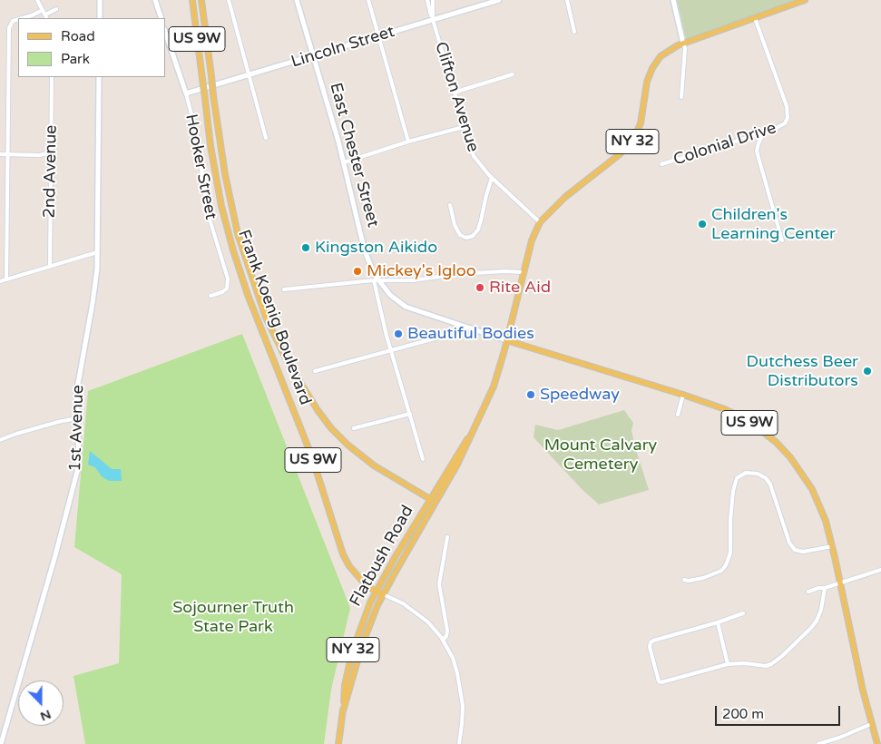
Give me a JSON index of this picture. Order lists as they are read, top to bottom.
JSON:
{
  "streets": {
    "main road": [
      "US 9W",
      "NY 32",
      "Frank Koenig Boulevard",
      "Flatbush Road"
    ],
    "street": [
      "Lincoln Street",
      "Clifton Avenue",
      "Colonial Drive",
      "East Chester Street",
      "Hooker Street",
      "2nd Avenue",
      "1st Avenue"
    ]
  },
  "crossings": [
    ["US 9W", "NY 32"],
    ["US 9W", "East Chester Street"],
    ["US 9W", "Flatbush Road"],
    ["Lincoln Street", "Clifton Avenue"],
    ["Lincoln Street", "East Chester Street"],
    ["Lincoln Street", "Hooker Street"],
    ["Clifton Avenue", "NY 32"],
    ["NY 32", "Colonial Drive"],
    ["NY 32", "East Chester Street"],
    ["NY 32", "Flatbush Road"],
    ["East Chester Street", "Flatbush Road"],
    ["Frank Koenig Boulevard", "Flatbush Road"]
  ],
  "parks": ["Mount Calvary Cemetery", "Sojourner Truth State Park"],
  "places": [
    "Children's Learning Center",
    "Kingston Aikido",
    "Mickey's Igloo",
    "Rite Aid",
    "Beautiful Bodies",
    "Dutchess Beer Distributors",
    "Speedway"
  ],
  "legend": ["Road", "Park"],
  "scale_bar": "200 m",
  "north": "bottom"
}
